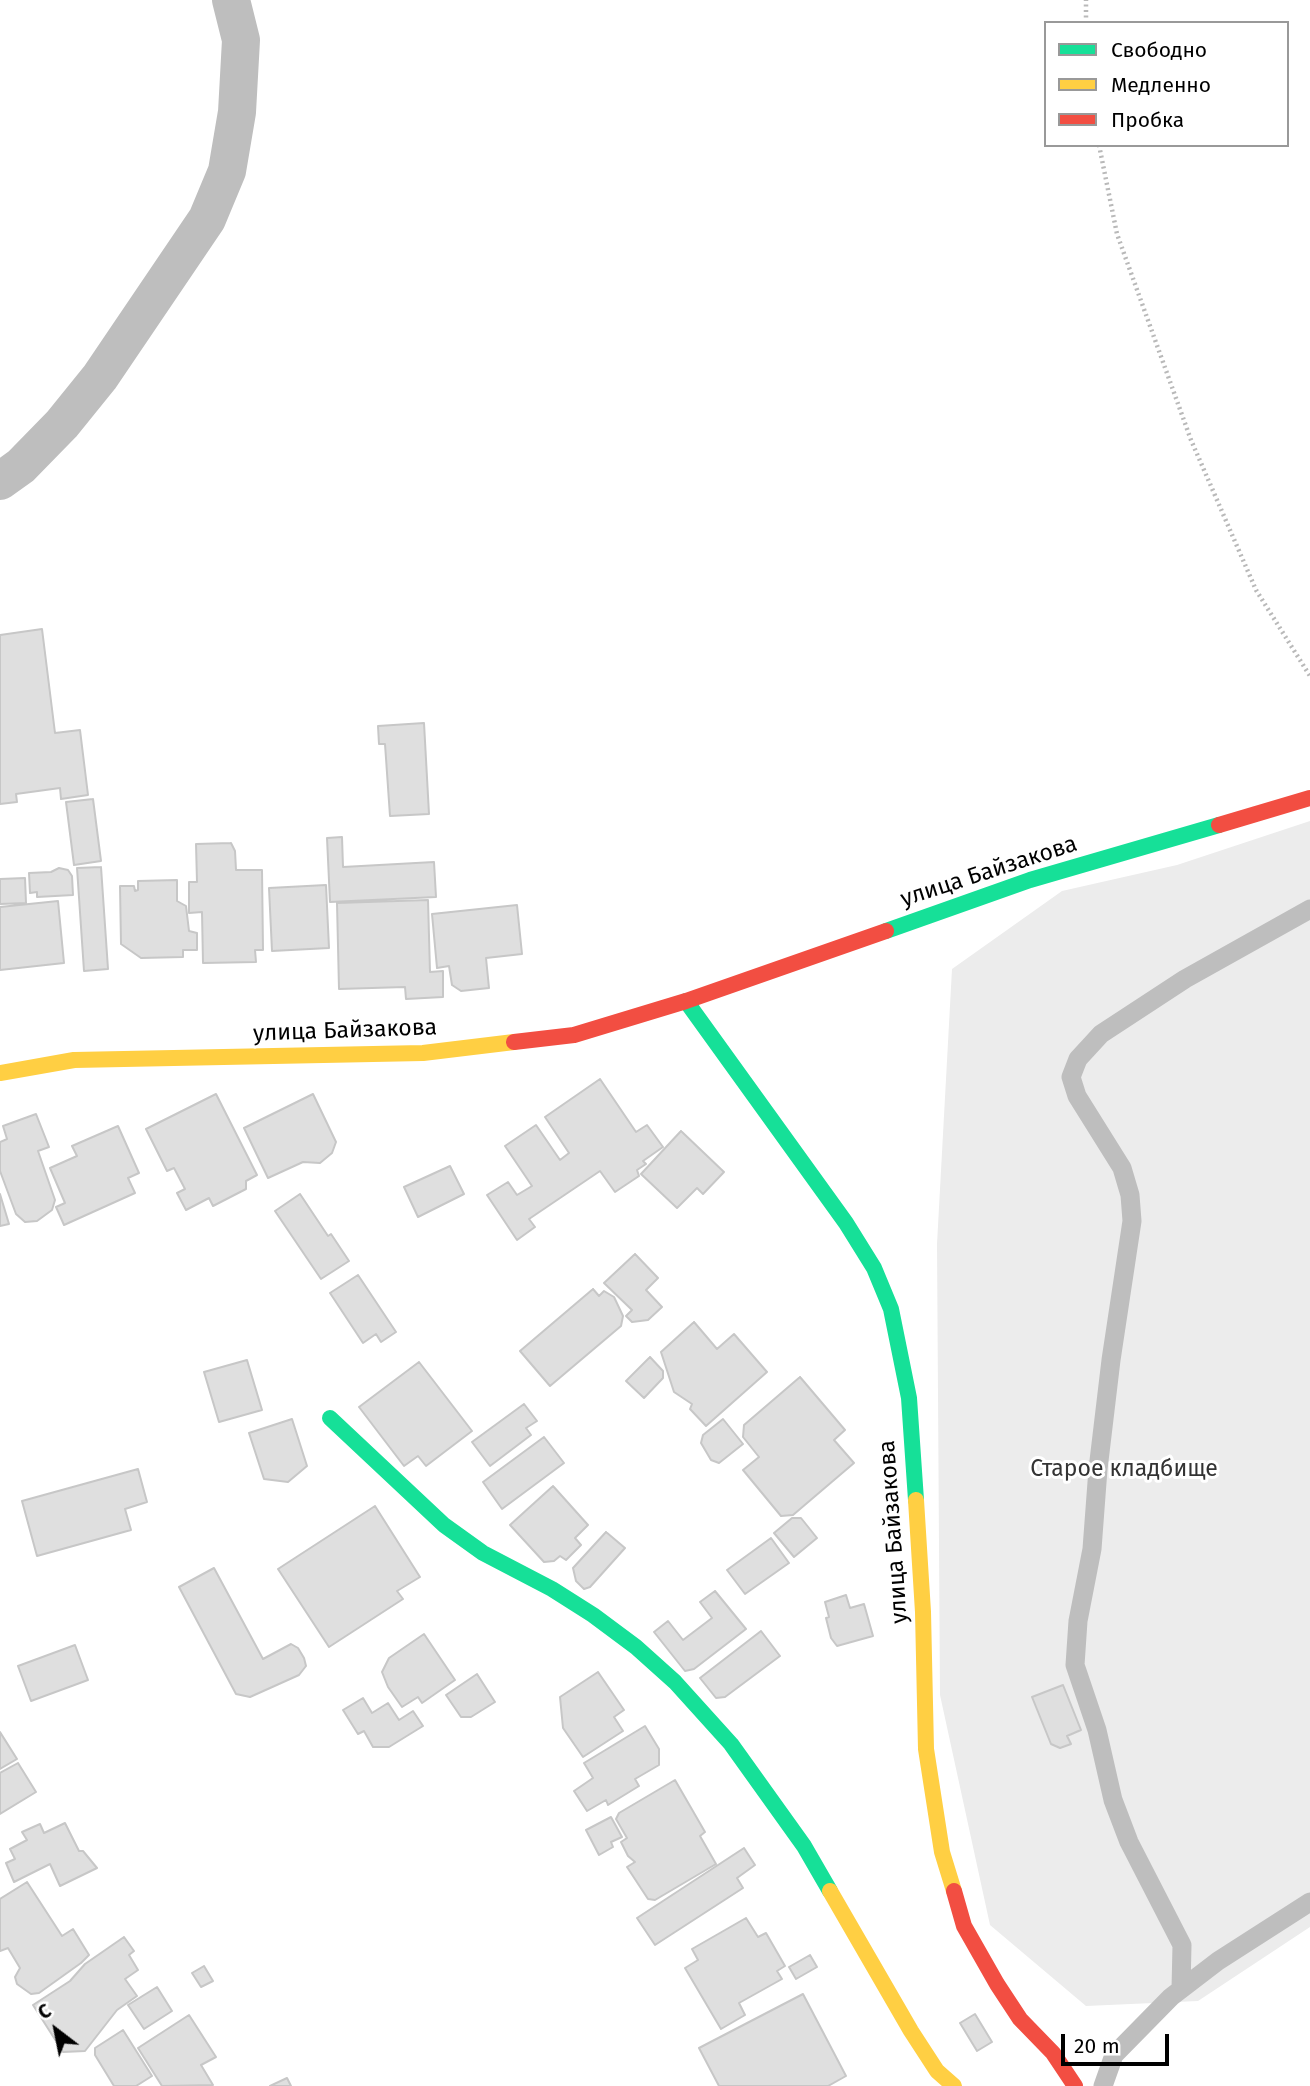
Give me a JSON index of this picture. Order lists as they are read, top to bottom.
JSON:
{
  "streets": {
    "street": ["улица Байзакова"]
  },
  "parks": ["Старое кладбище"],
  "legend": ["Свободно", "Медленно", "Пробка"],
  "scale_bar": "20 m",
  "north": "top left"
}
